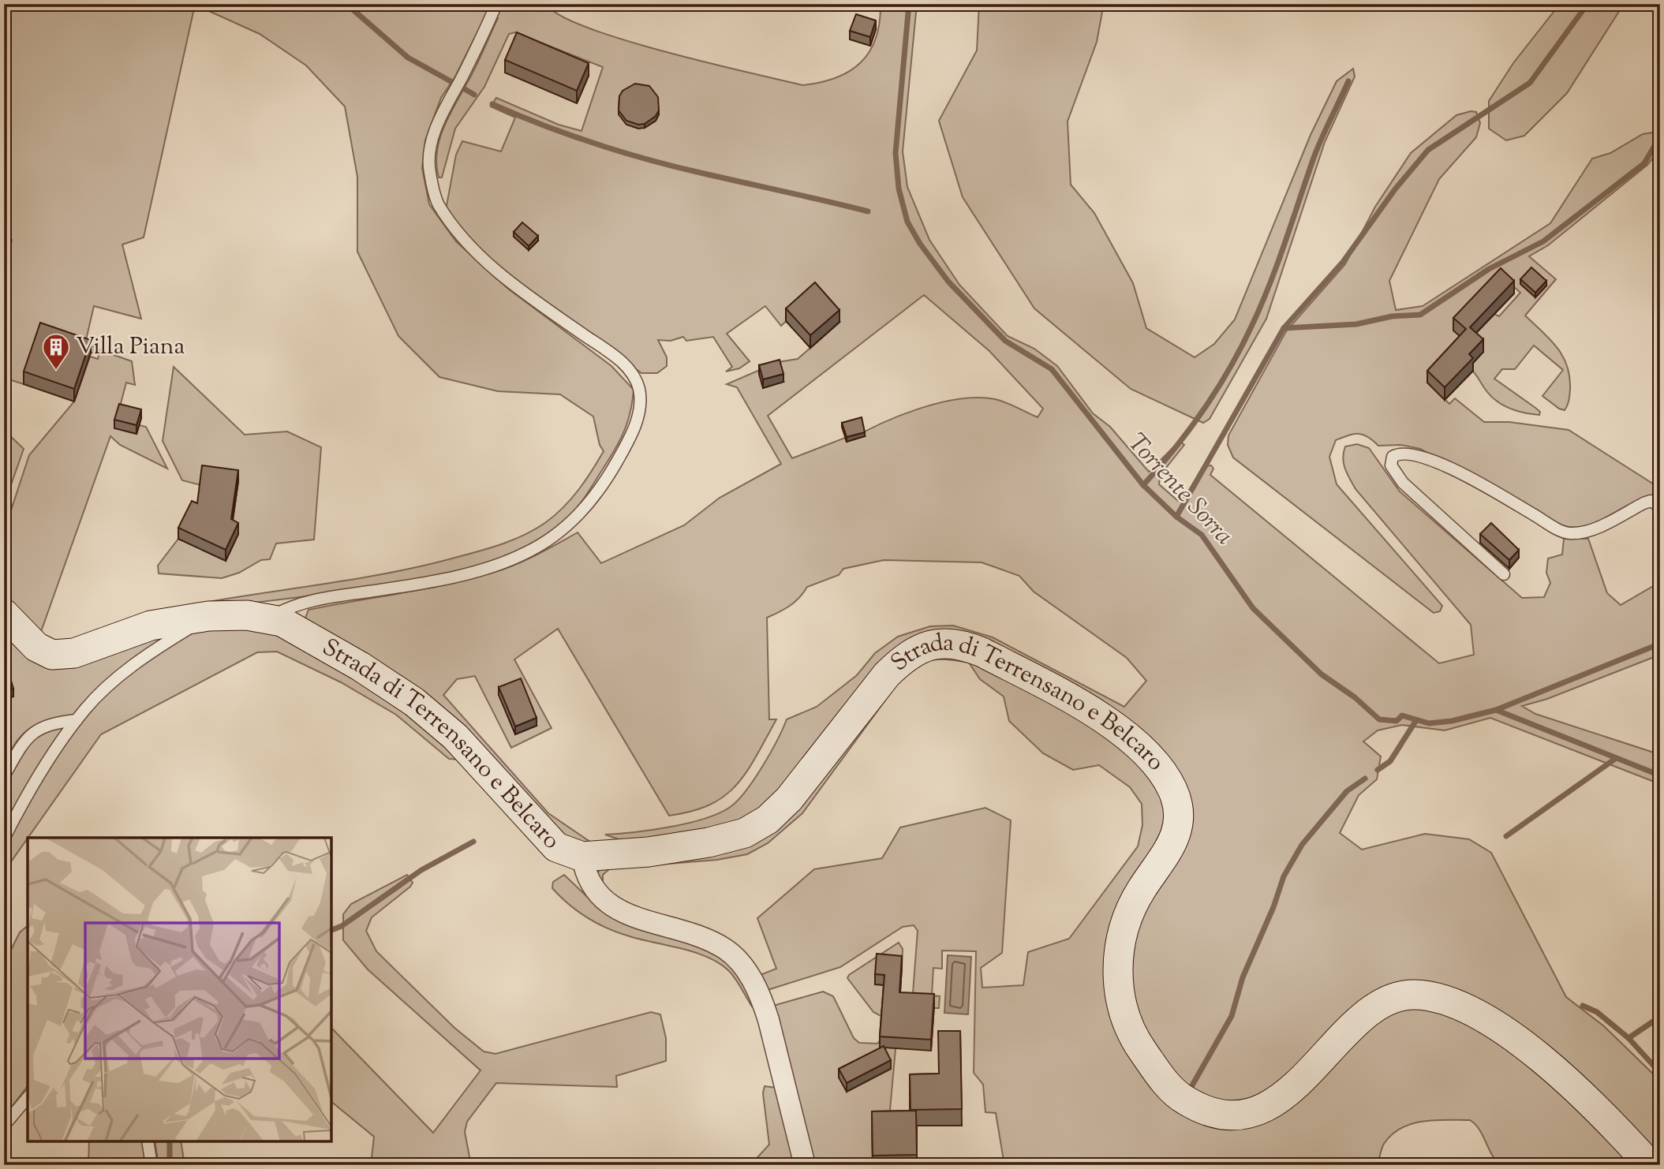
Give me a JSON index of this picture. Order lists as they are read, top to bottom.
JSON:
{
  "streets": {
    "street": ["Strada di Terrensano e Belcaro"]
  },
  "water": ["Torrente Sorra"],
  "places": {
    "building": ["Villa Piana"]
  }
}
